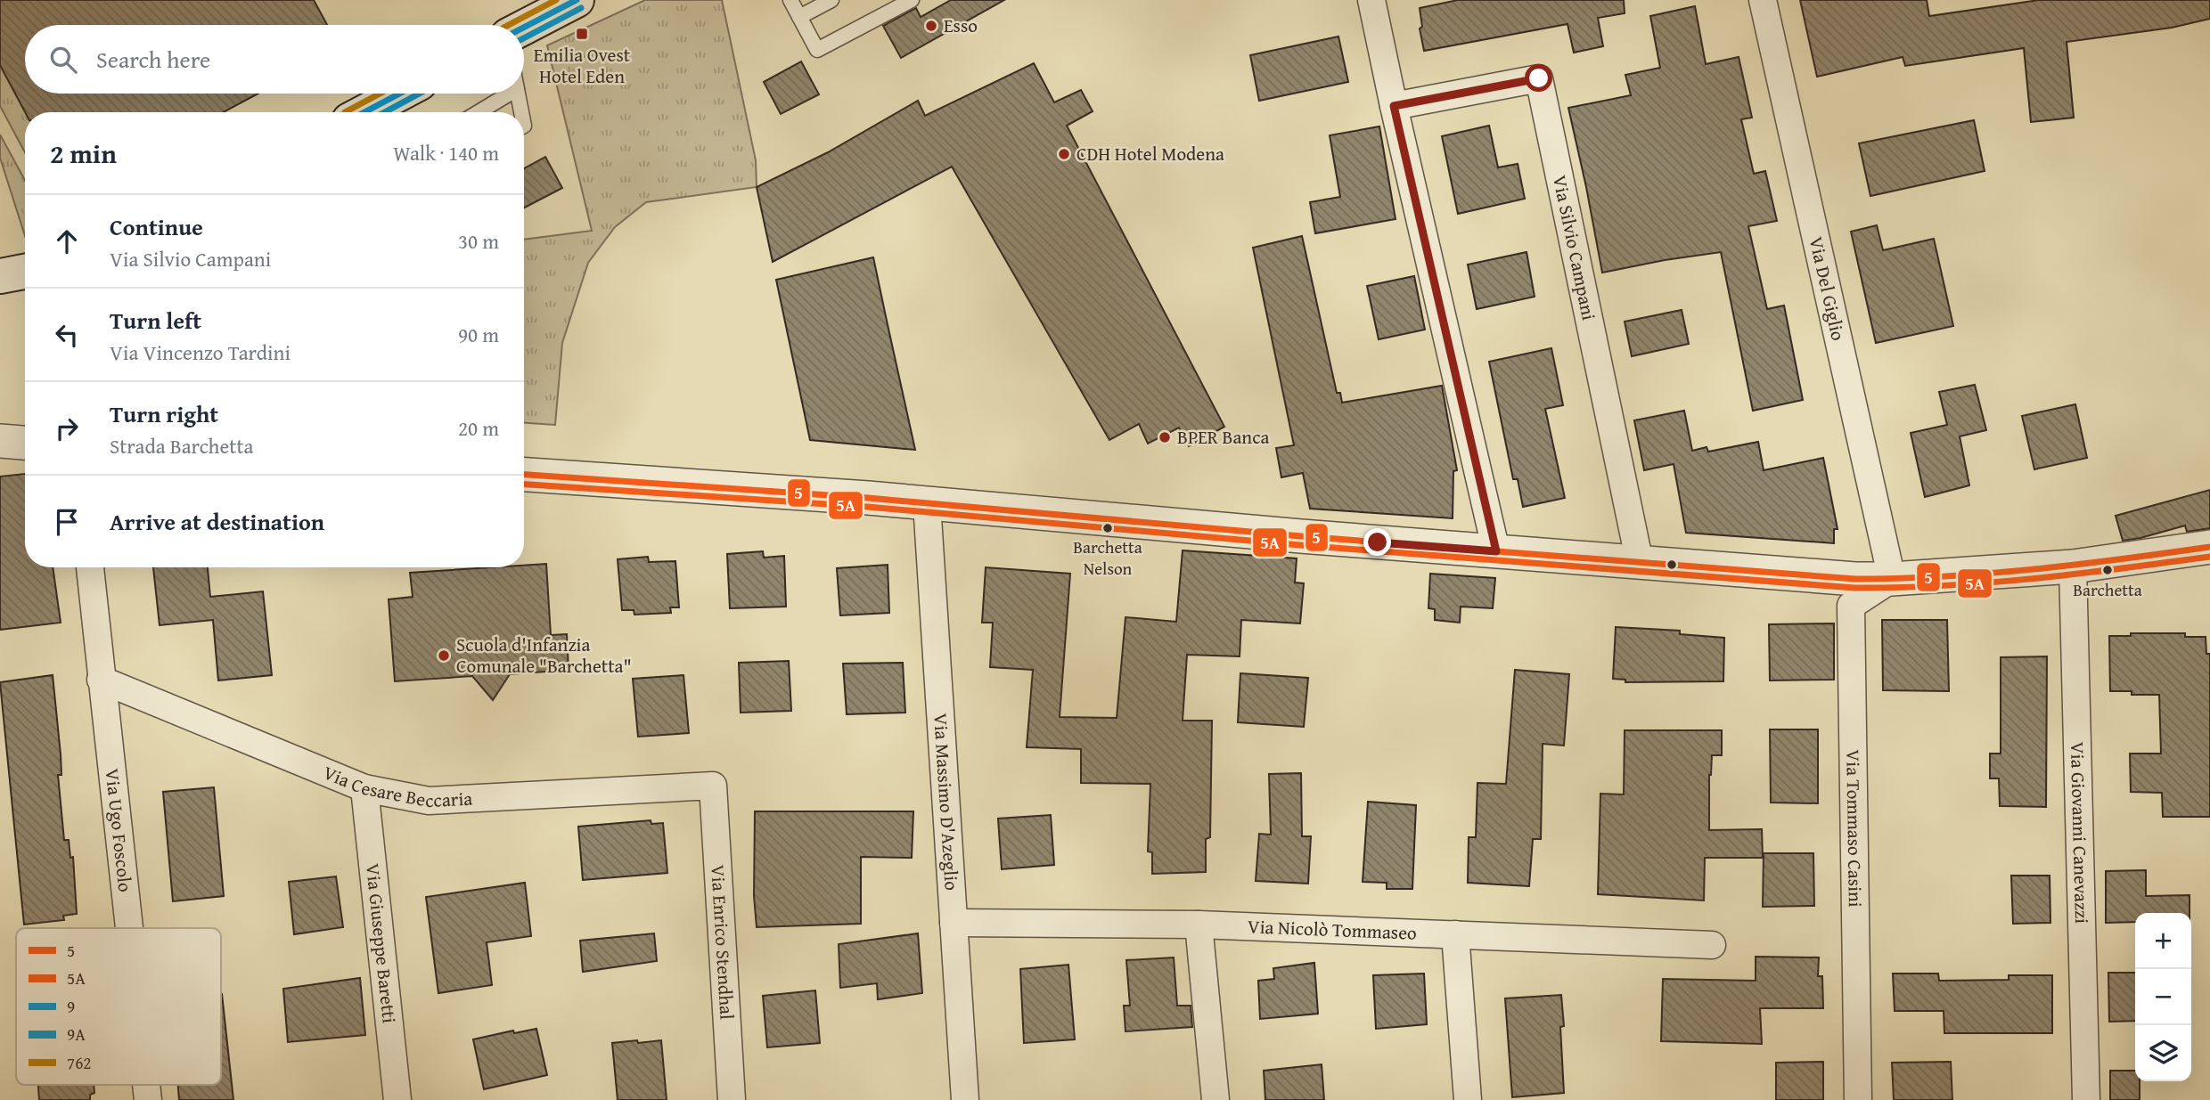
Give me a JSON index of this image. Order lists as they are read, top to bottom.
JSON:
{
  "streets": {
    "street": [
      "Via Silvio Campani",
      "Via Del Giglio",
      "Via Cesare Beccaria",
      "Via Massimo D'Azeglio",
      "Via Tommaso Casini",
      "Via Ugo Foscolo",
      "Via Giovanni Canevazzi",
      "Via Nicolò Tommaseo",
      "Via Enrico Stendhal",
      "Via Giuseppe Baretti"
    ]
  },
  "crossings": [
    ["Via Del Giglio", "Via Tommaso Casini"],
    ["Via Cesare Beccaria", "Via Ugo Foscolo"],
    ["Via Cesare Beccaria", "Via Enrico Stendhal"],
    ["Via Cesare Beccaria", "Via Giuseppe Baretti"],
    ["Via Massimo D'Azeglio", "Via Nicolò Tommaseo"]
  ],
  "places": {
    "other": [
      "Esso",
      "CDH Hotel Modena",
      "BPER Banca",
      "Barchetta Nelson",
      "Barchetta",
      "Scuola d'Infanzia Comunale \"Barchetta\""
    ],
    "transit": ["Emilia Ovest Hotel Eden"]
  },
  "lines": [
    "transit line 9",
    "transit line 762",
    "transit line 9A",
    "transit line 5",
    "transit line 5A"
  ],
  "legend": [
    "5",
    "5A",
    "9",
    "9A",
    "762"
  ],
  "page": {
    "search": "Search here",
    "heading": ["2 min", "Walk · 140 m"],
    "list": [
      ["Continue", "Via Silvio Campani", "30 m"],
      ["Turn left", "Via Vincenzo Tardini", "90 m"],
      ["Turn right", "Strada Barchetta", "20 m"],
      "Arrive at destination"
    ],
    "map_buttons": ["+", "−"]
  }
}
